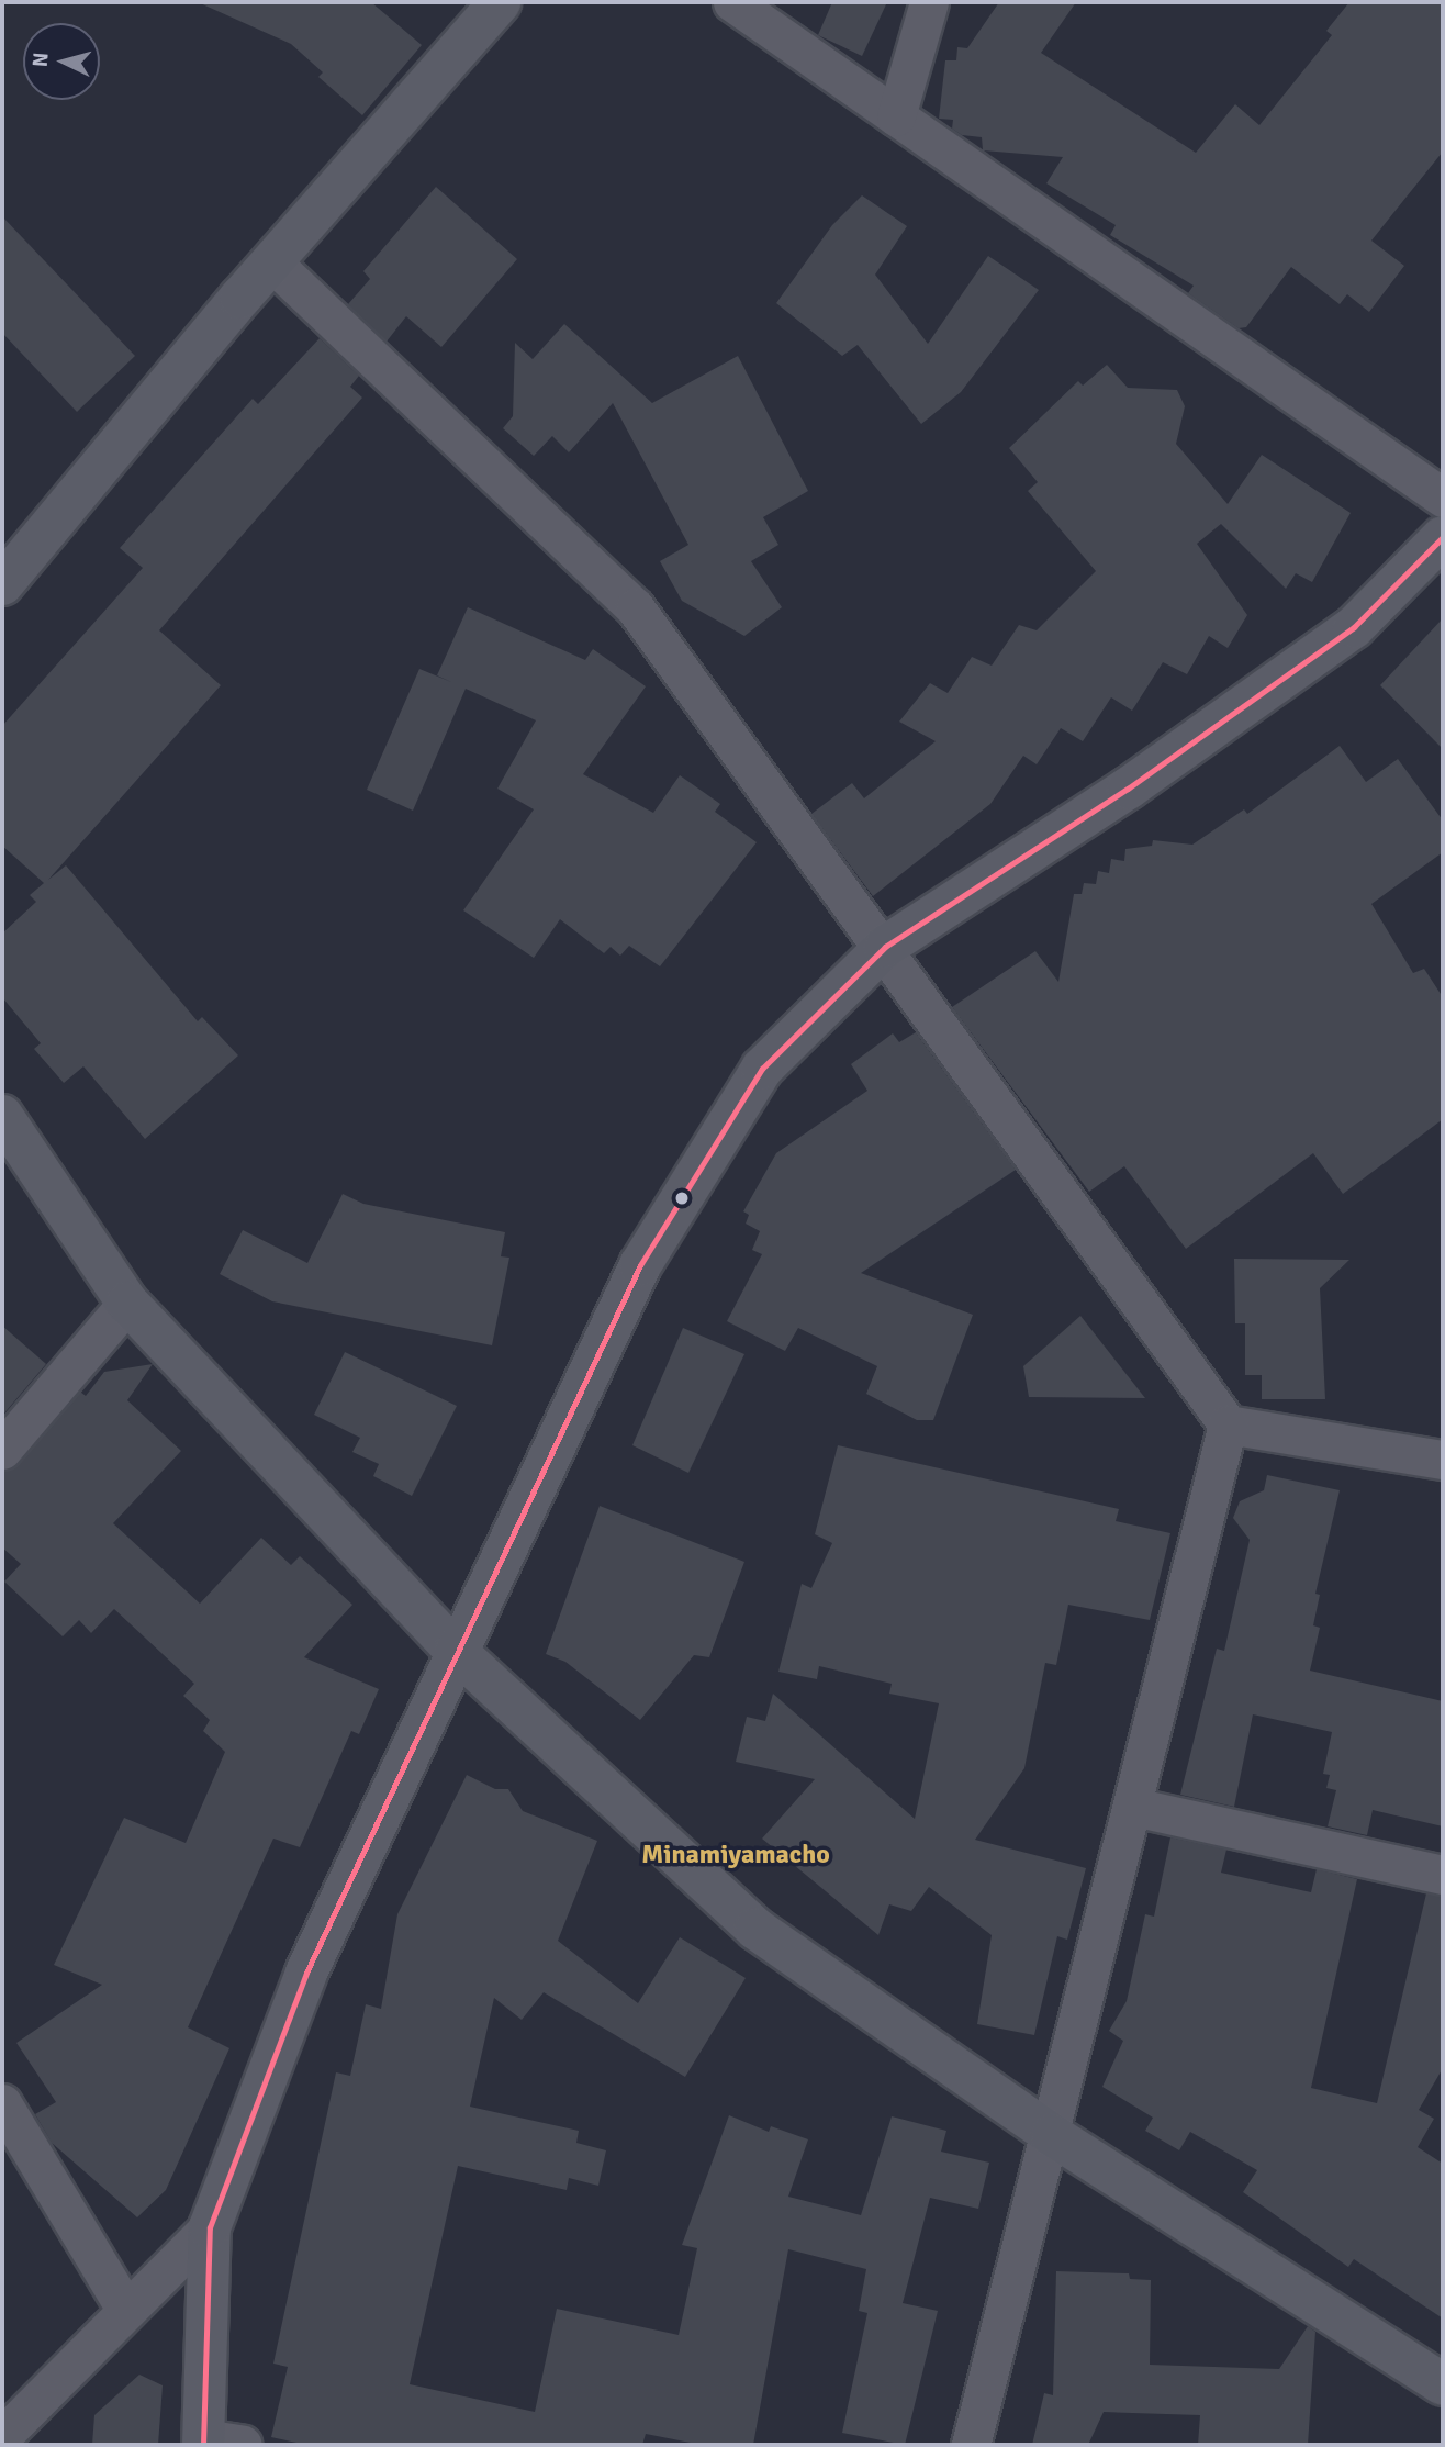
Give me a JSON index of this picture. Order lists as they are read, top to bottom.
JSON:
{
  "districts": ["Minamiyamacho"],
  "north": "left"
}
